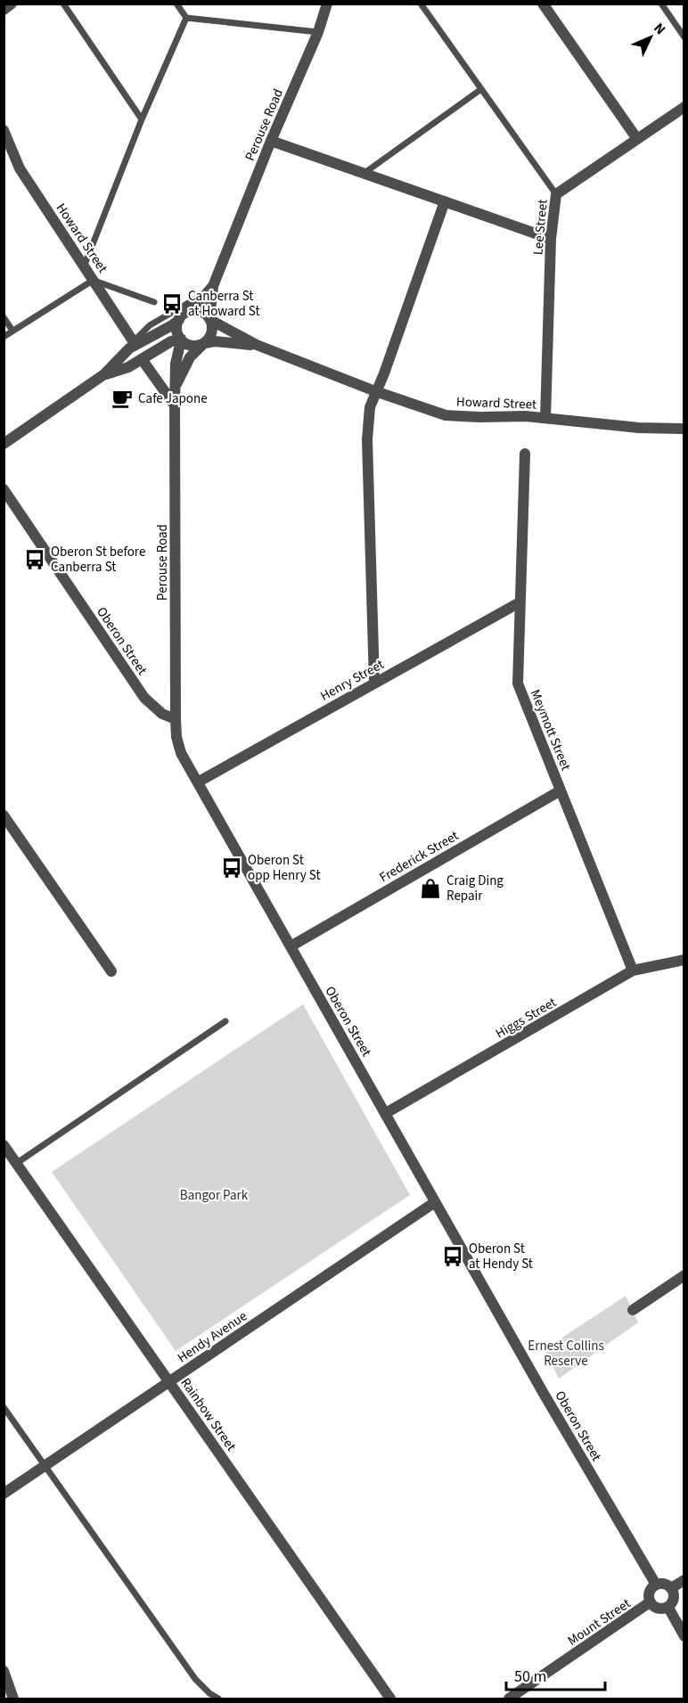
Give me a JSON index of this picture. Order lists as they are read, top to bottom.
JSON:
{
  "streets": {
    "street": [
      "Perouse Road",
      "Lee Street",
      "Howard Street",
      "Oberon Street",
      "Henry Street",
      "Meymott Street",
      "Frederick Street",
      "Higgs Street",
      "Hendy Avenue",
      "Rainbow Street",
      "Mount Street"
    ]
  },
  "crossings": [
    ["Perouse Road", "Howard Street"],
    ["Perouse Road", "Oberon Street"],
    ["Lee Street", "Howard Street"],
    ["Oberon Street", "Henry Street"],
    ["Oberon Street", "Frederick Street"],
    ["Oberon Street", "Higgs Street"],
    ["Oberon Street", "Hendy Avenue"],
    ["Oberon Street", "Mount Street"],
    ["Henry Street", "Meymott Street"],
    ["Meymott Street", "Frederick Street"],
    ["Meymott Street", "Higgs Street"],
    ["Hendy Avenue", "Rainbow Street"]
  ],
  "parks": ["Bangor Park", "Ernest Collins Reserve"],
  "places": {
    "bus stop": [
      "Canberra St at Howard St",
      "Oberon St before Canberra St",
      "Oberon St opp Henry St",
      "Oberon St at Hendy St"
    ],
    "cafe": ["Cafe Japone"],
    "shop": ["Craig Ding Repair"]
  },
  "scale_bar": "50 m",
  "north": "top right"
}
